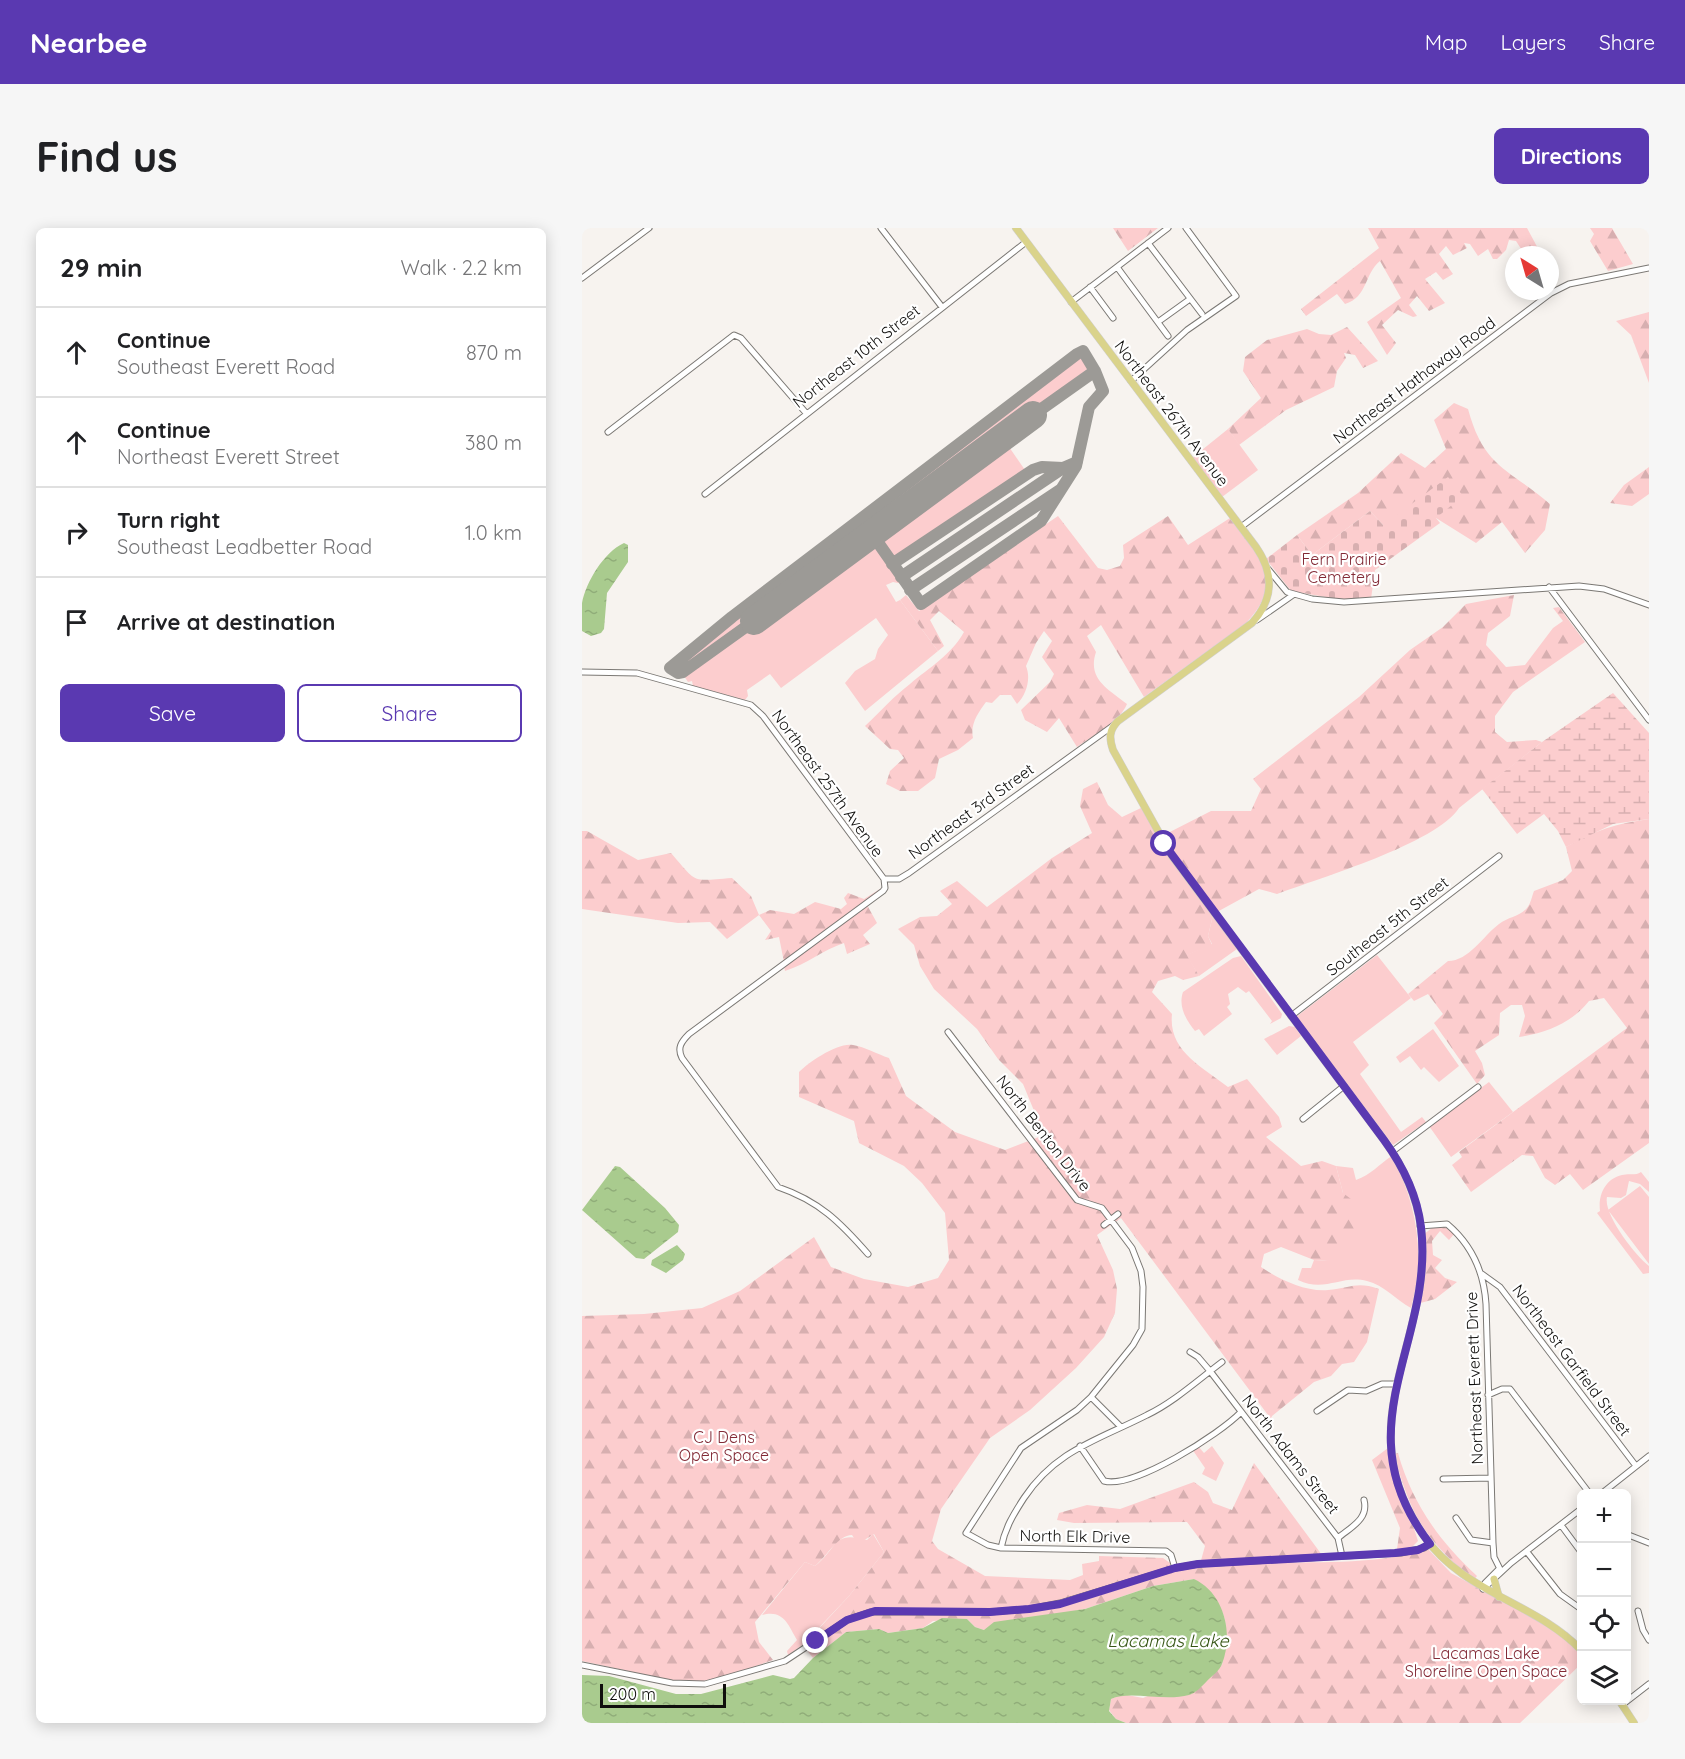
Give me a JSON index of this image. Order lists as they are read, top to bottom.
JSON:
{
  "streets": {
    "main road": ["Northeast 267th Avenue", "Northeast 3rd Street"],
    "street": [
      "Northeast 10th Street",
      "Northeast Hathaway Road",
      "Northeast 257th Avenue",
      "Southeast 5th Street",
      "North Benton Drive",
      "Northeast Garfield Street",
      "Northeast Everett Drive",
      "North Adams Street",
      "North Elk Drive"
    ]
  },
  "crossings": [
    ["Northeast 10th Street", "Northeast 267th Avenue"],
    ["Northeast Hathaway Road", "Northeast 267th Avenue"],
    ["Northeast 257th Avenue", "Northeast 3rd Street"],
    ["North Benton Drive", "North Elk Drive"],
    ["Northeast Garfield Street", "Northeast Everett Drive"]
  ],
  "water": ["Lacamas Lake"],
  "parks": ["Fern Prairie Cemetery", "CJ Dens Open Space", "Lacamas Lake Shoreline Open Space"],
  "scale_bar": "200 m",
  "north": "top left",
  "page": {
    "header": "Nearbee",
    "nav": ["Map", "Layers", "Share"],
    "buttons": [
      "Directions",
      ["Save", "Share"]
    ],
    "title": "Find us",
    "heading": ["29 min", "Walk · 2.2 km"],
    "list": [
      ["Continue", "Southeast Everett Road", "870 m"],
      ["Continue", "Northeast Everett Street", "380 m"],
      ["Turn right", "Southeast Leadbetter Road", "1.0 km"],
      "Arrive at destination"
    ],
    "map_buttons": ["+", "−"],
    "scale": "200 m"
  }
}
